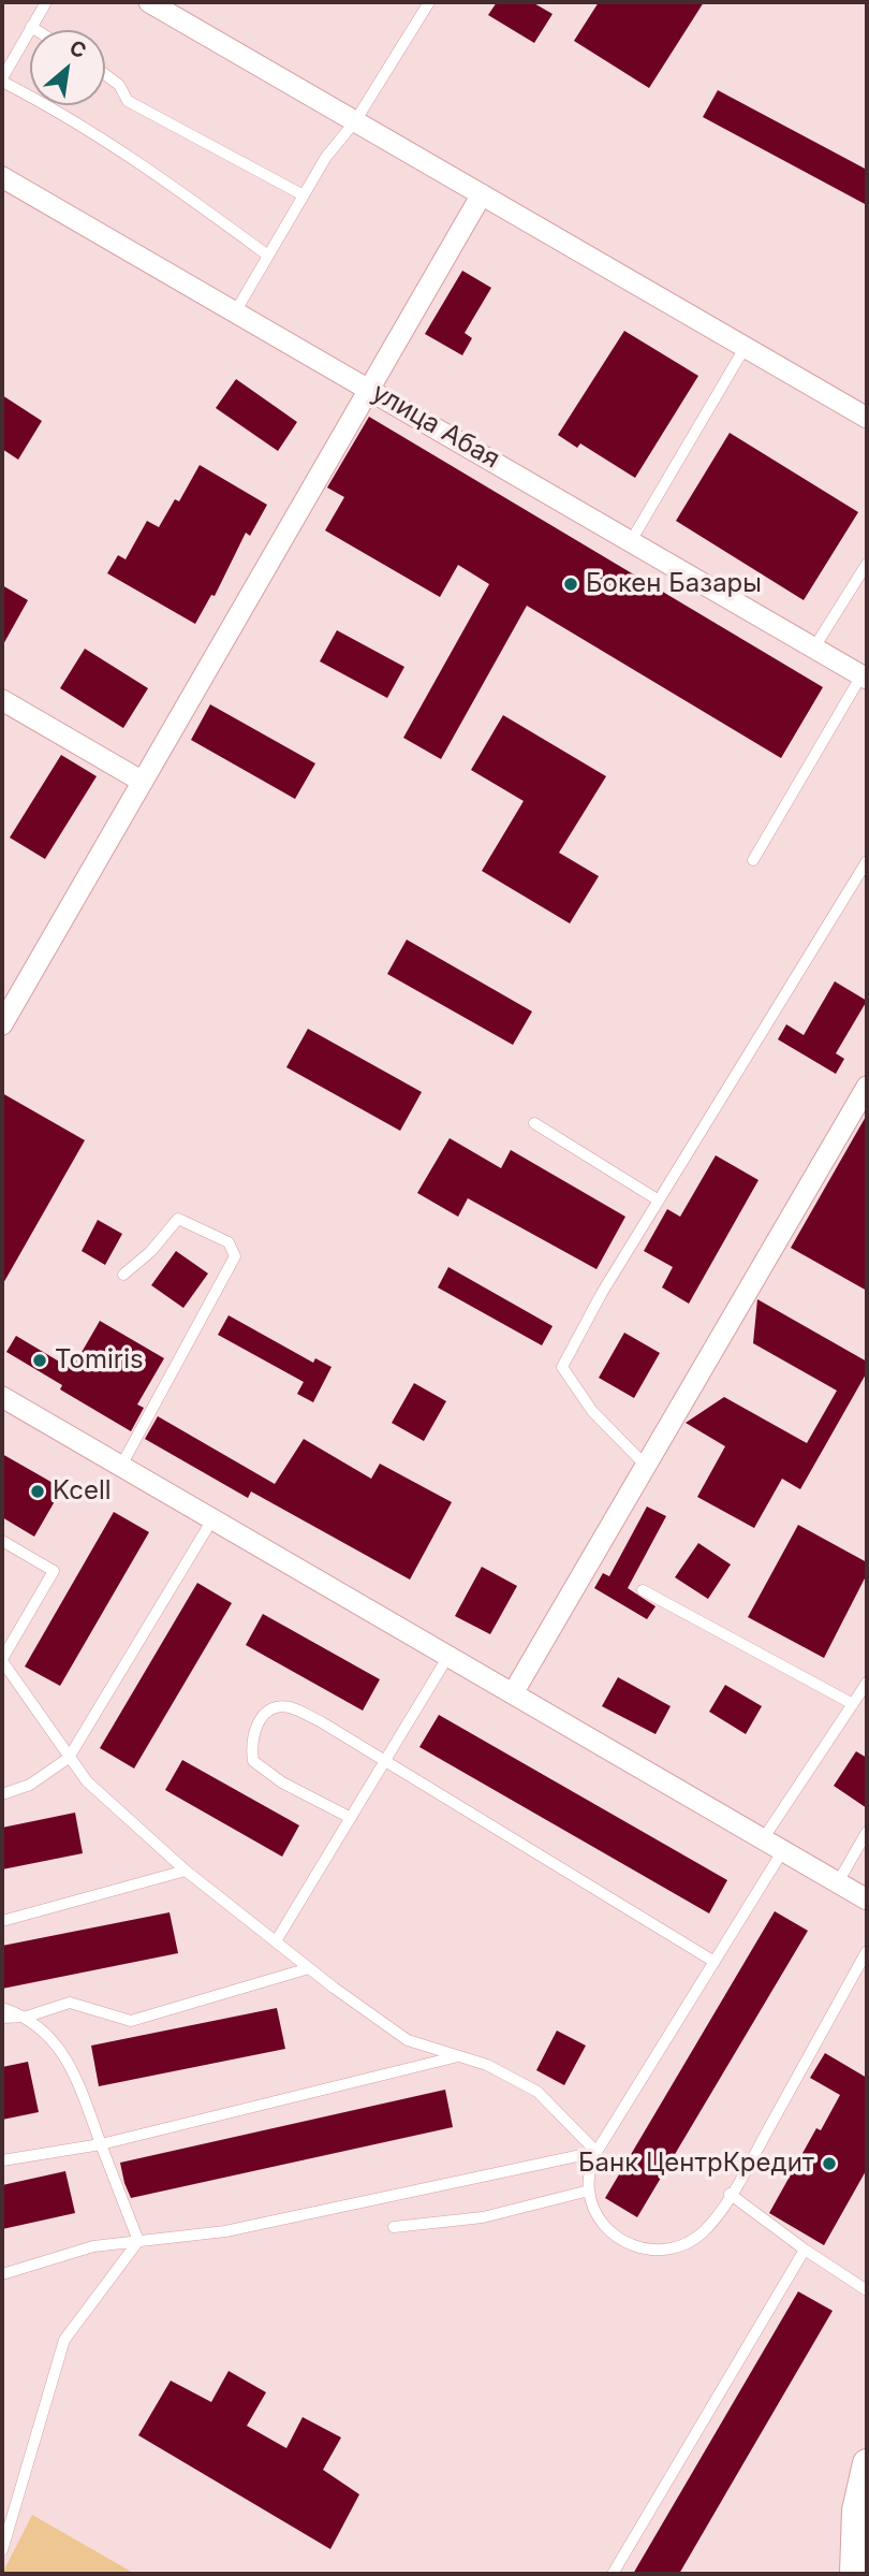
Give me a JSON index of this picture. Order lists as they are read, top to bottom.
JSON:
{
  "streets": {
    "street": ["улица Абая"]
  },
  "places": [
    "Бокен Базары",
    "Tomiris",
    "Kcell",
    "Банк ЦентрКредит"
  ],
  "north": "top right"
}
